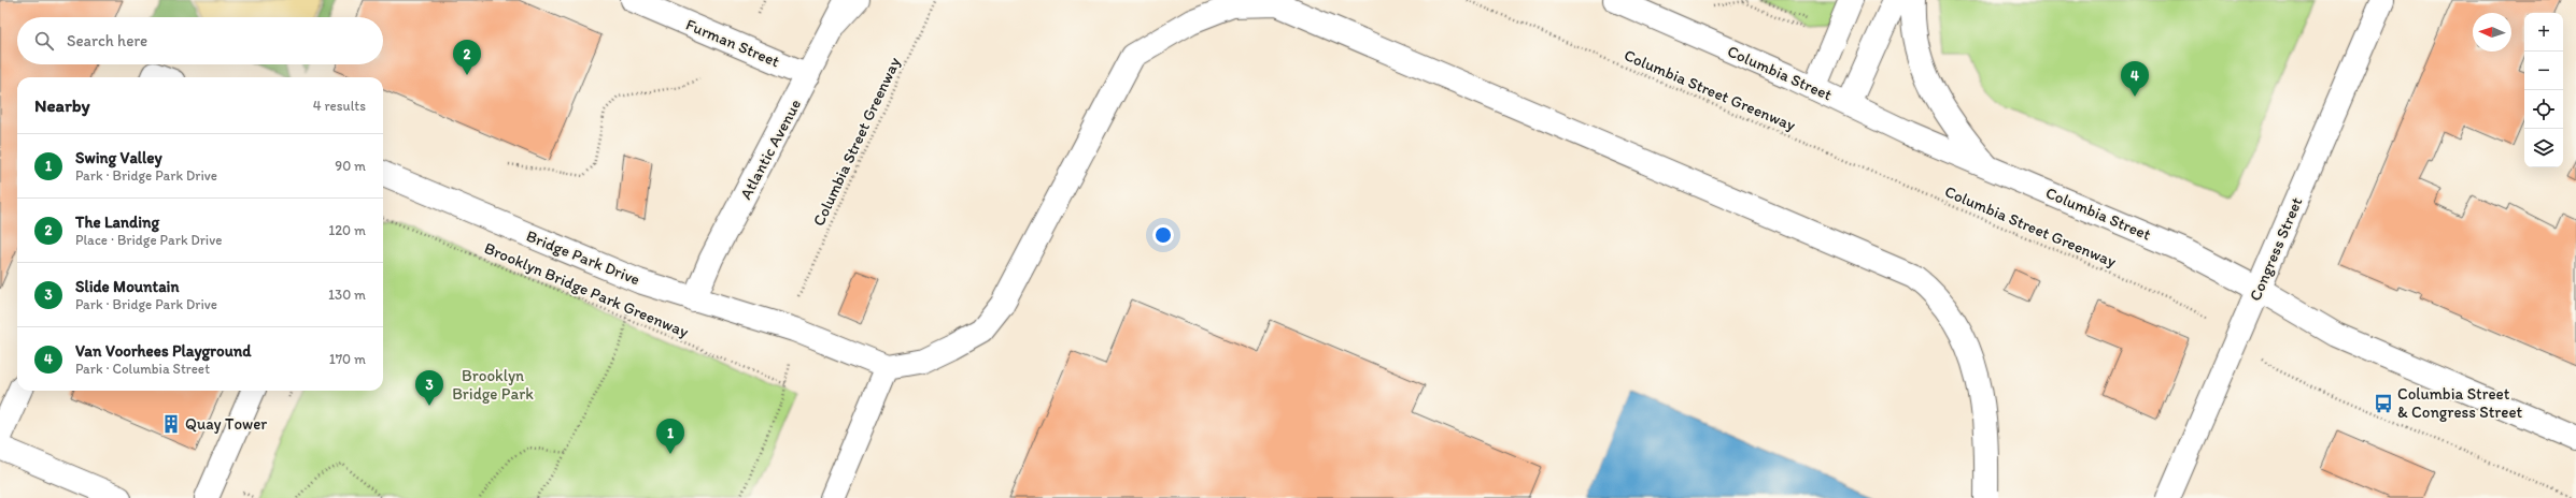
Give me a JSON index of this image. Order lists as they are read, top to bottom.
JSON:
{
  "streets": {
    "main road": [
      "Furman Street",
      "Columbia Street",
      "Atlantic Avenue",
      "Congress Street",
      "Bridge Park Drive"
    ],
    "path": ["Columbia Street Greenway", "Brooklyn Bridge Park Greenway"]
  },
  "crossings": [
    ["Furman Street", "Atlantic Avenue"],
    ["Columbia Street", "Congress Street"],
    ["Columbia Street Greenway", "Congress Street"],
    ["Atlantic Avenue", "Bridge Park Drive"]
  ],
  "parks": ["Brooklyn Bridge Park"],
  "places": {
    "bus stop": ["Columbia Street & Congress Street"],
    "building": ["Quay Tower"]
  },
  "north": "left",
  "page": {
    "map_buttons": ["+", "−"],
    "search": "Search here",
    "pins": [
      "2",
      "4",
      "3",
      "1"
    ],
    "heading": ["Nearby", "4 results"],
    "list": [
      {
        "mark": "1",
        "name": "Swing Valley",
        "note": "Park · Bridge Park Drive",
        "value": "90 m"
      },
      {
        "mark": "2",
        "name": "The Landing",
        "note": "Place · Bridge Park Drive",
        "value": "120 m"
      },
      {
        "mark": "3",
        "name": "Slide Mountain",
        "note": "Park · Bridge Park Drive",
        "value": "130 m"
      },
      {
        "mark": "4",
        "name": "Van Voorhees Playground",
        "note": "Park · Columbia Street",
        "value": "170 m"
      }
    ]
  }
}
